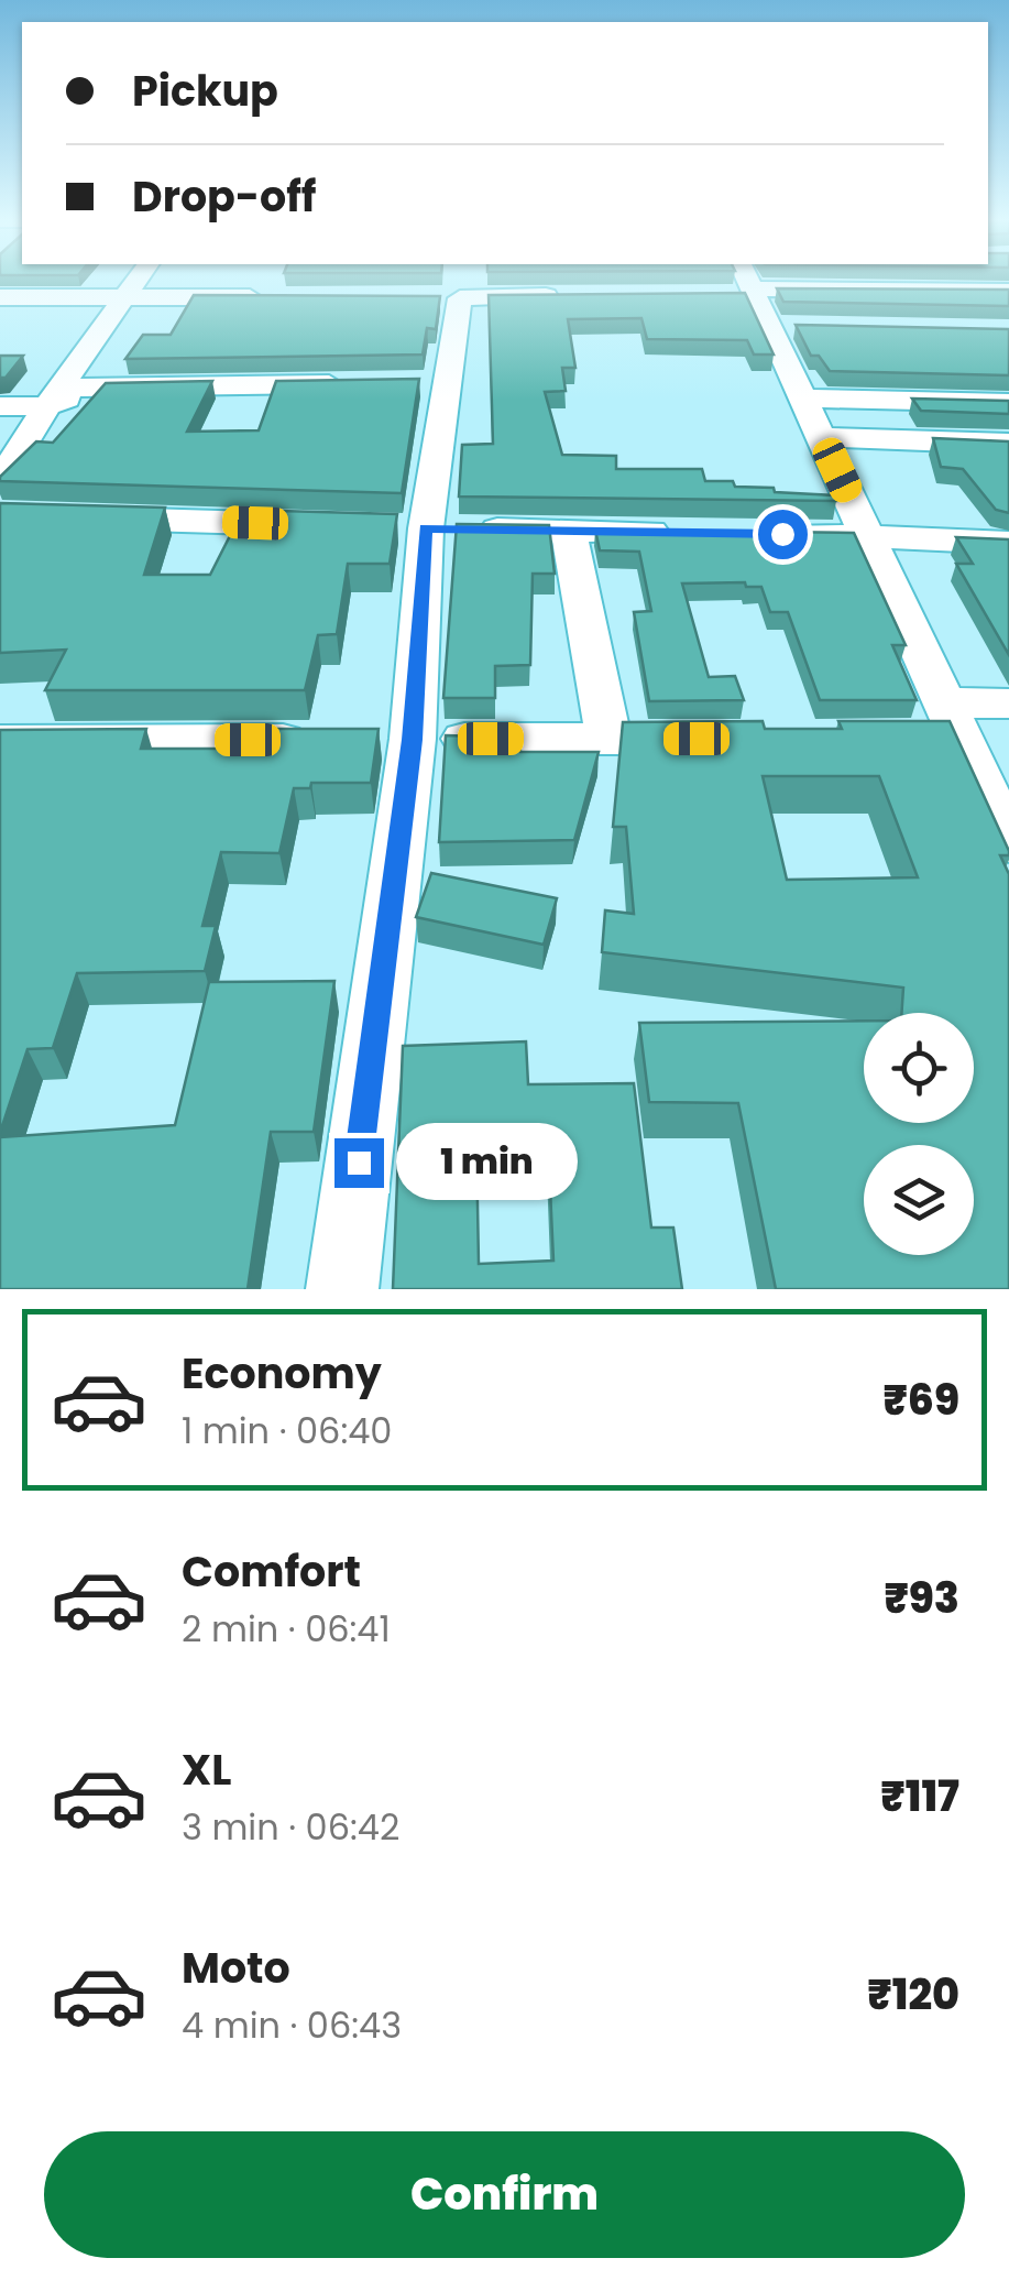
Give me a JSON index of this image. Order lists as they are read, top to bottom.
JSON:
{
  "page": {
    "banner": ["Pickup", "Drop-off"],
    "bubble": "1 min",
    "list": [
      {
        "name": "Economy",
        "note": "1 min · 06:40",
        "value": "₹69"
      },
      {
        "name": "Comfort",
        "note": "2 min · 06:41",
        "value": "₹93"
      },
      {
        "name": "XL",
        "note": "3 min · 06:42",
        "value": "₹117"
      },
      {
        "name": "Moto",
        "note": "4 min · 06:43",
        "value": "₹120"
      }
    ],
    "buttons": "Confirm"
  }
}
